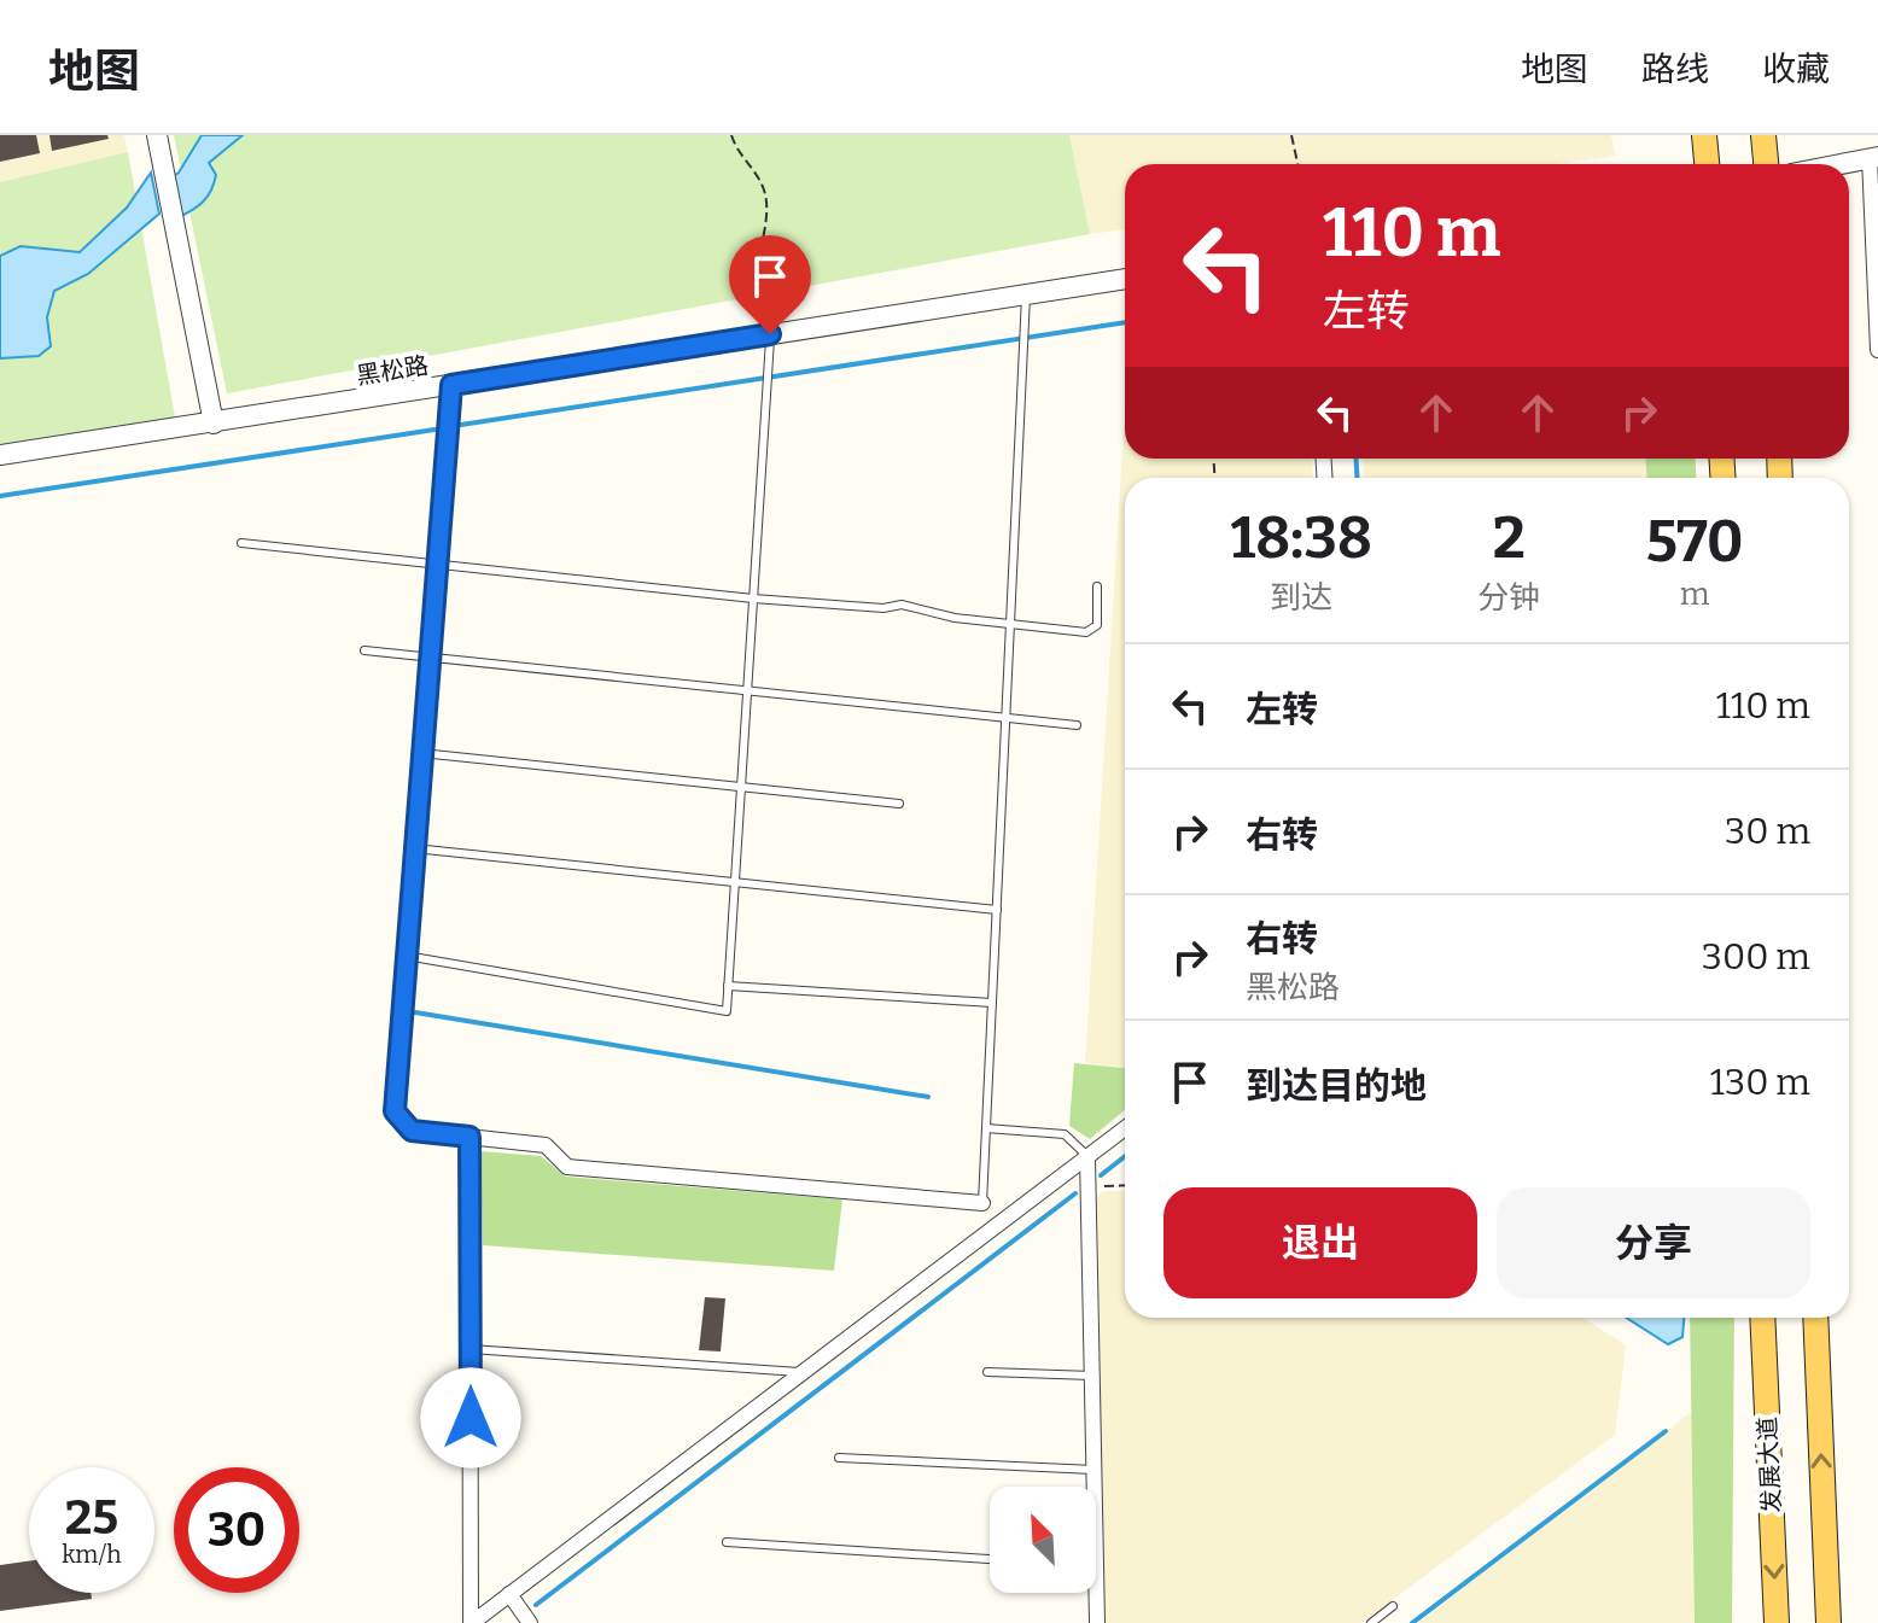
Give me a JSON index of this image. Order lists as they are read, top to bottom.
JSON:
{
  "streets": {
    "main road": ["发展大道"],
    "street": ["黑松路"]
  },
  "north": "top left",
  "page": {
    "header": "地图",
    "nav": ["地图", "路线", "收藏"],
    "turn": ["110 m", "左转"],
    "eta": [
      "18:38",
      "到达",
      "2",
      "分钟",
      "570",
      "m"
    ],
    "list": [
      {
        "name": "左转",
        "value": "110 m"
      },
      {
        "name": "右转",
        "value": "30 m"
      },
      {
        "name": "右转",
        "note": "黑松路",
        "value": "300 m"
      },
      {
        "name": "到达目的地",
        "value": "130 m"
      }
    ],
    "buttons": ["退出", "分享"],
    "speed": "25 km/h",
    "limit": "30"
  }
}
